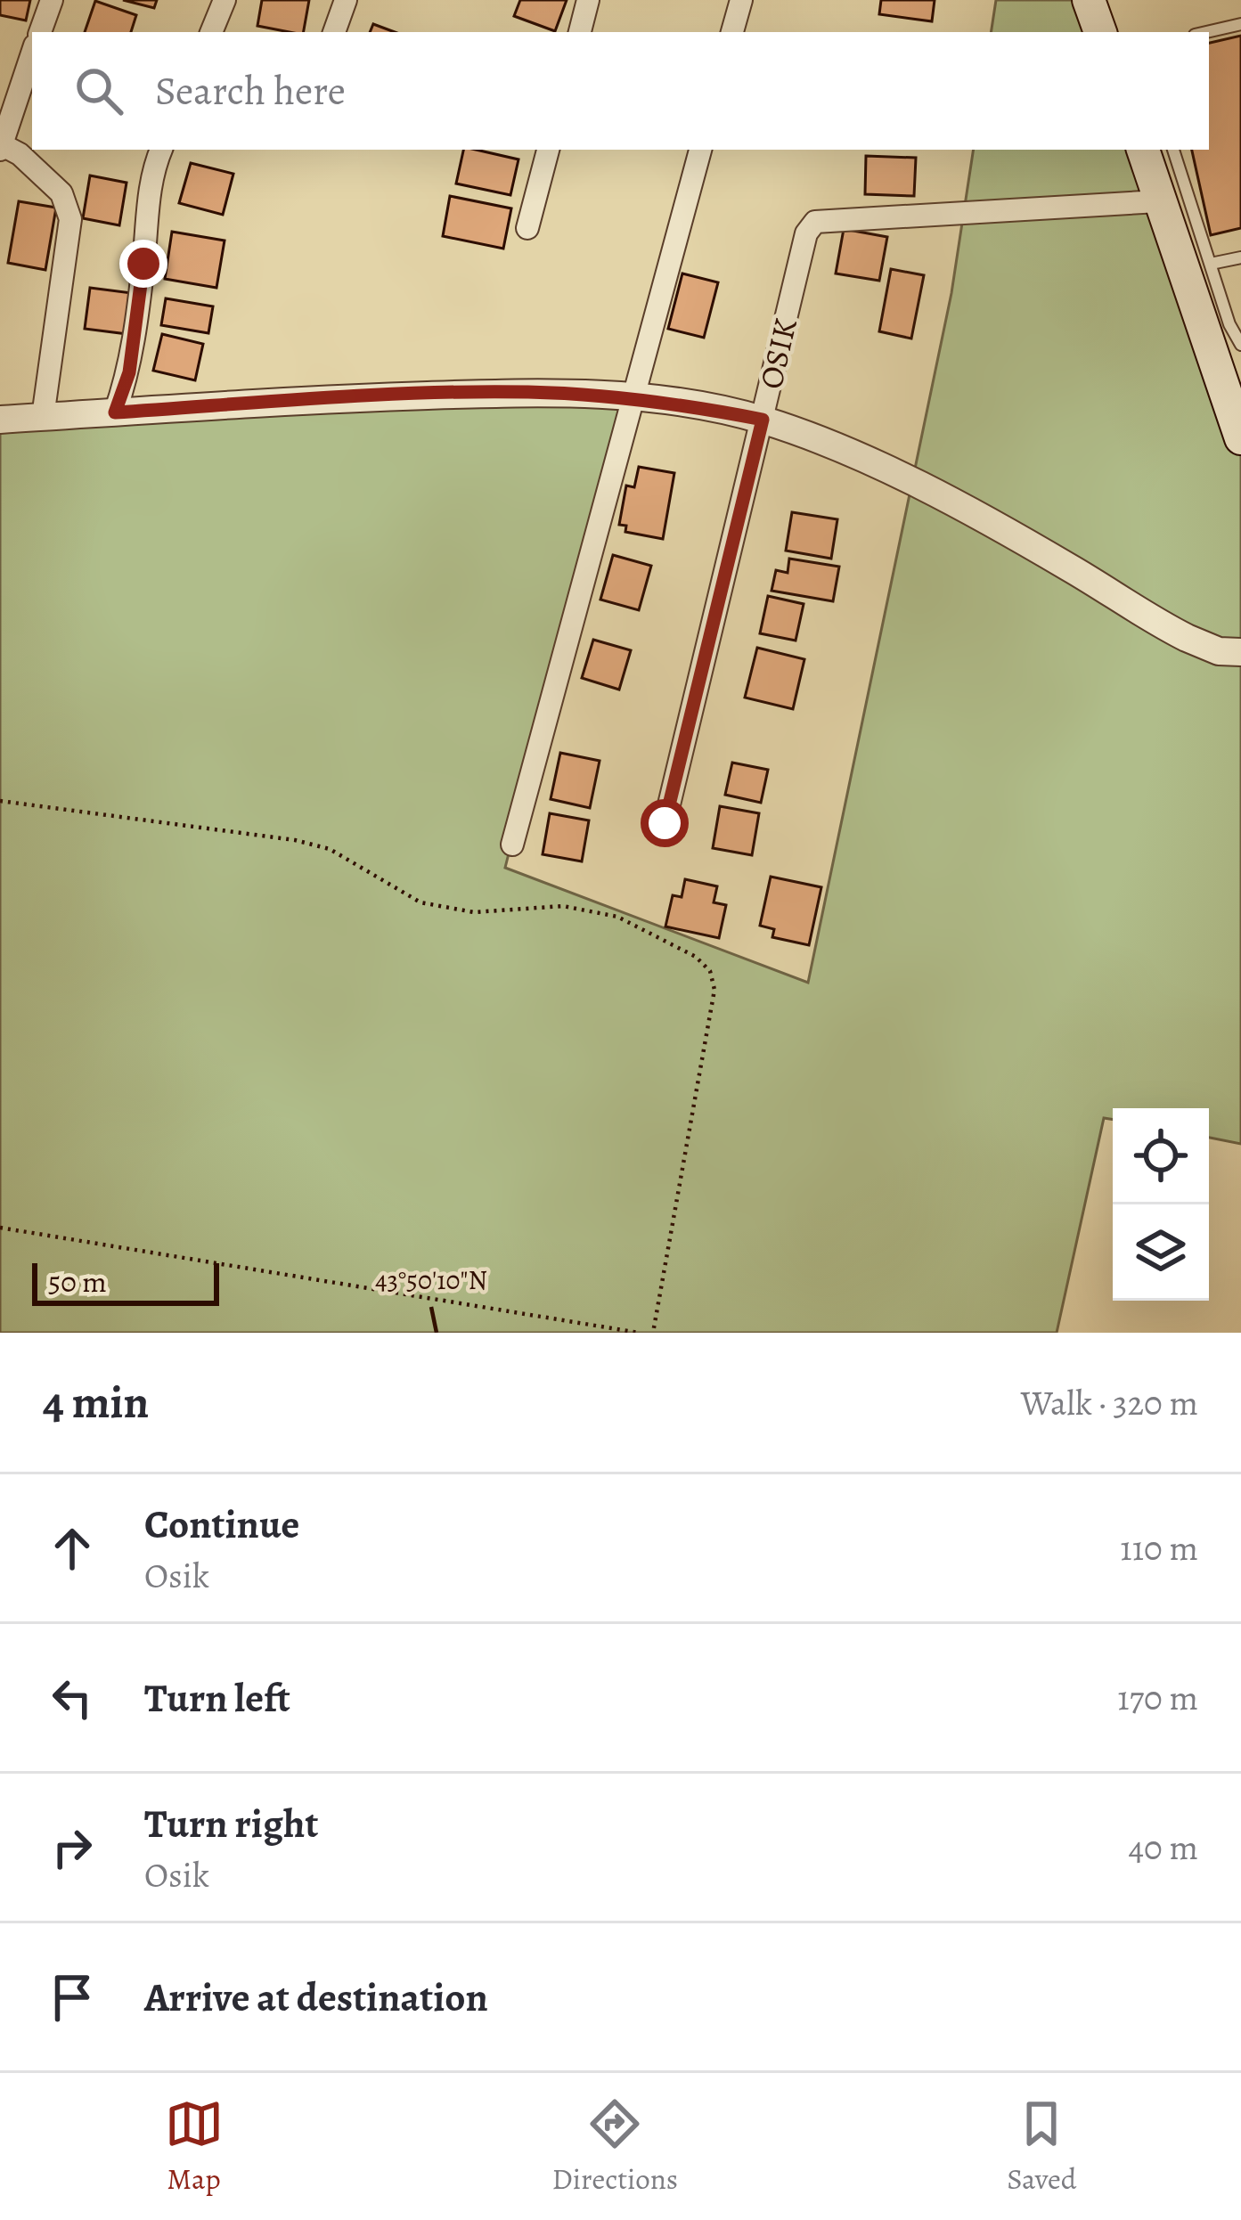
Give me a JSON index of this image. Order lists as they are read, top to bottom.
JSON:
{
  "streets": {
    "street": ["OSIK"]
  },
  "scale_bar": "50 m",
  "page": {
    "search": "Search here",
    "scale": "50 m",
    "heading": ["4 min", "Walk · 320 m"],
    "list": [
      ["Continue", "Osik", "110 m"],
      ["Turn left", "170 m"],
      ["Turn right", "Osik", "40 m"],
      "Arrive at destination"
    ],
    "nav": ["Map", "Directions", "Saved"]
  },
  "coordinates": ["43°50'10\"N"]
}
